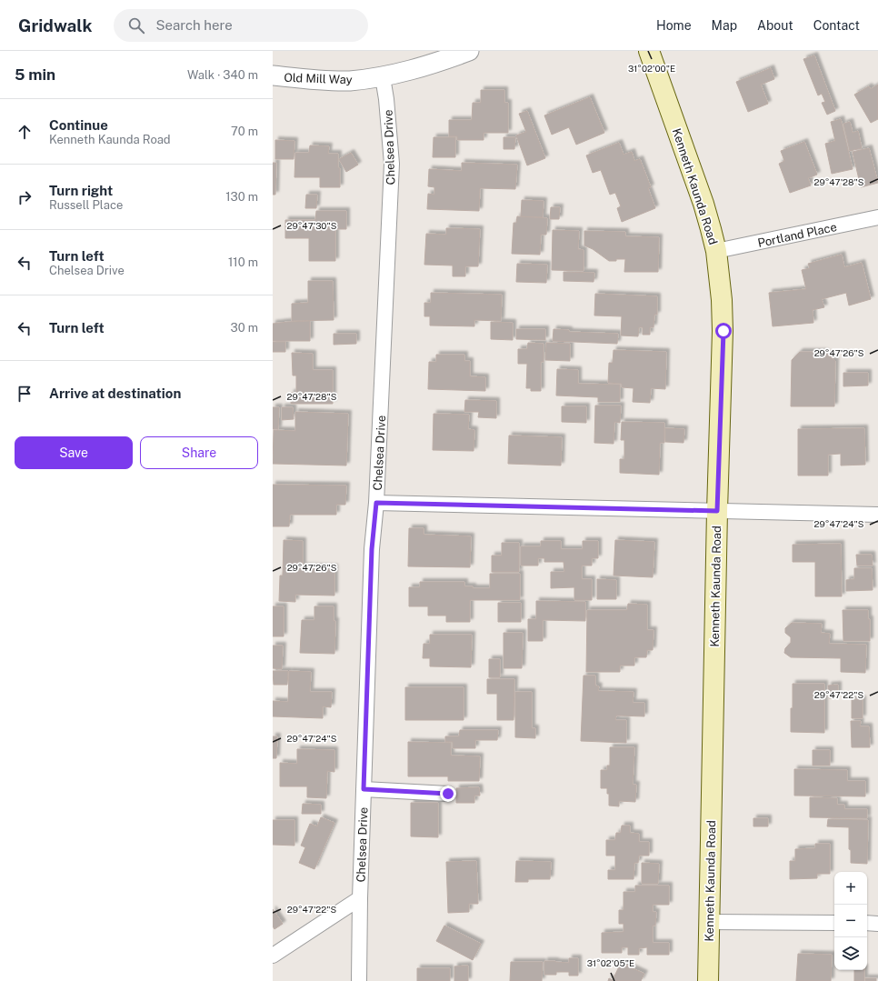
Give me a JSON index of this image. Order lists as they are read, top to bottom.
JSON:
{
  "streets": {
    "main road": ["Kenneth Kaunda Road"],
    "street": ["Old Mill Way", "Chelsea Drive", "Portland Place"]
  },
  "crossings": [
    ["Old Mill Way", "Chelsea Drive"],
    ["Kenneth Kaunda Road", "Portland Place"]
  ],
  "page": {
    "header": "Gridwalk",
    "search": "Search here",
    "nav": [
      "Home",
      "Map",
      "About",
      "Contact"
    ],
    "heading": ["5 min", "Walk · 340 m"],
    "list": [
      ["Continue", "Kenneth Kaunda Road", "70 m"],
      ["Turn right", "Russell Place", "130 m"],
      ["Turn left", "Chelsea Drive", "110 m"],
      ["Turn left", "30 m"],
      "Arrive at destination"
    ],
    "buttons": ["Save", "Share"],
    "map_buttons": ["+", "−"]
  },
  "coordinates": [
    "31°02'00\"E",
    "29°47'28\"S",
    "29°47'30\"S",
    "29°47'26\"S",
    "29°47'24\"S",
    "29°47'22\"S",
    "31°02'05\"E"
  ]
}
